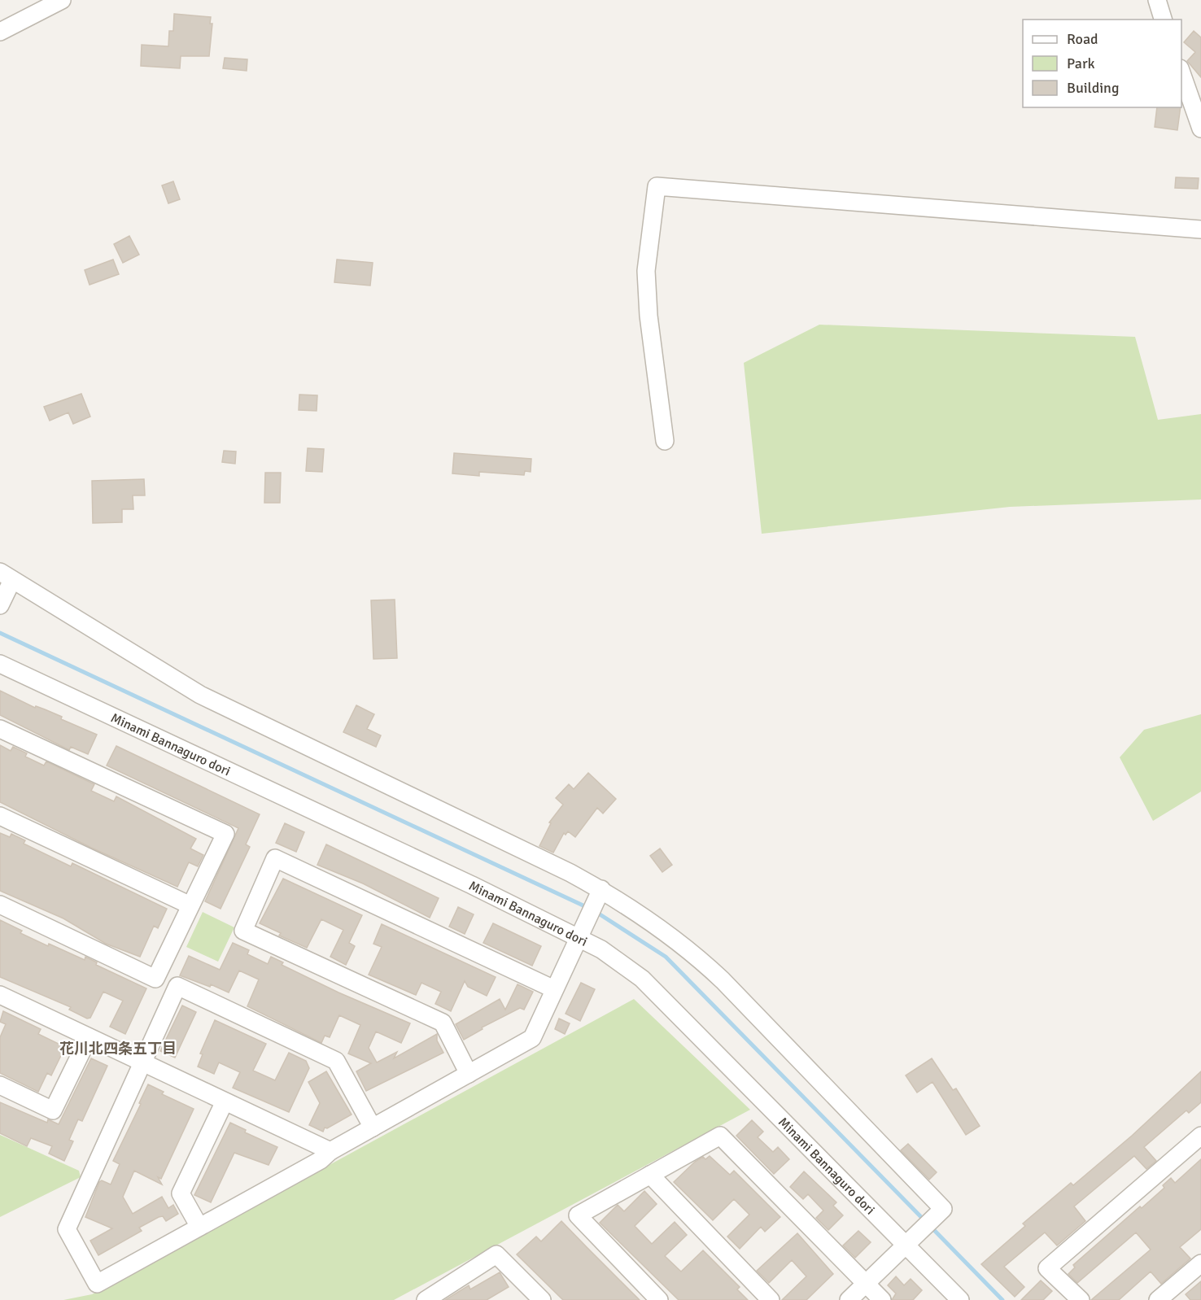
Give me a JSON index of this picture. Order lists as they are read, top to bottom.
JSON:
{
  "streets": {
    "street": ["Minami Bannaguro dori"]
  },
  "districts": ["花川北四条五丁目"],
  "legend": ["Road", "Park", "Building"]
}
